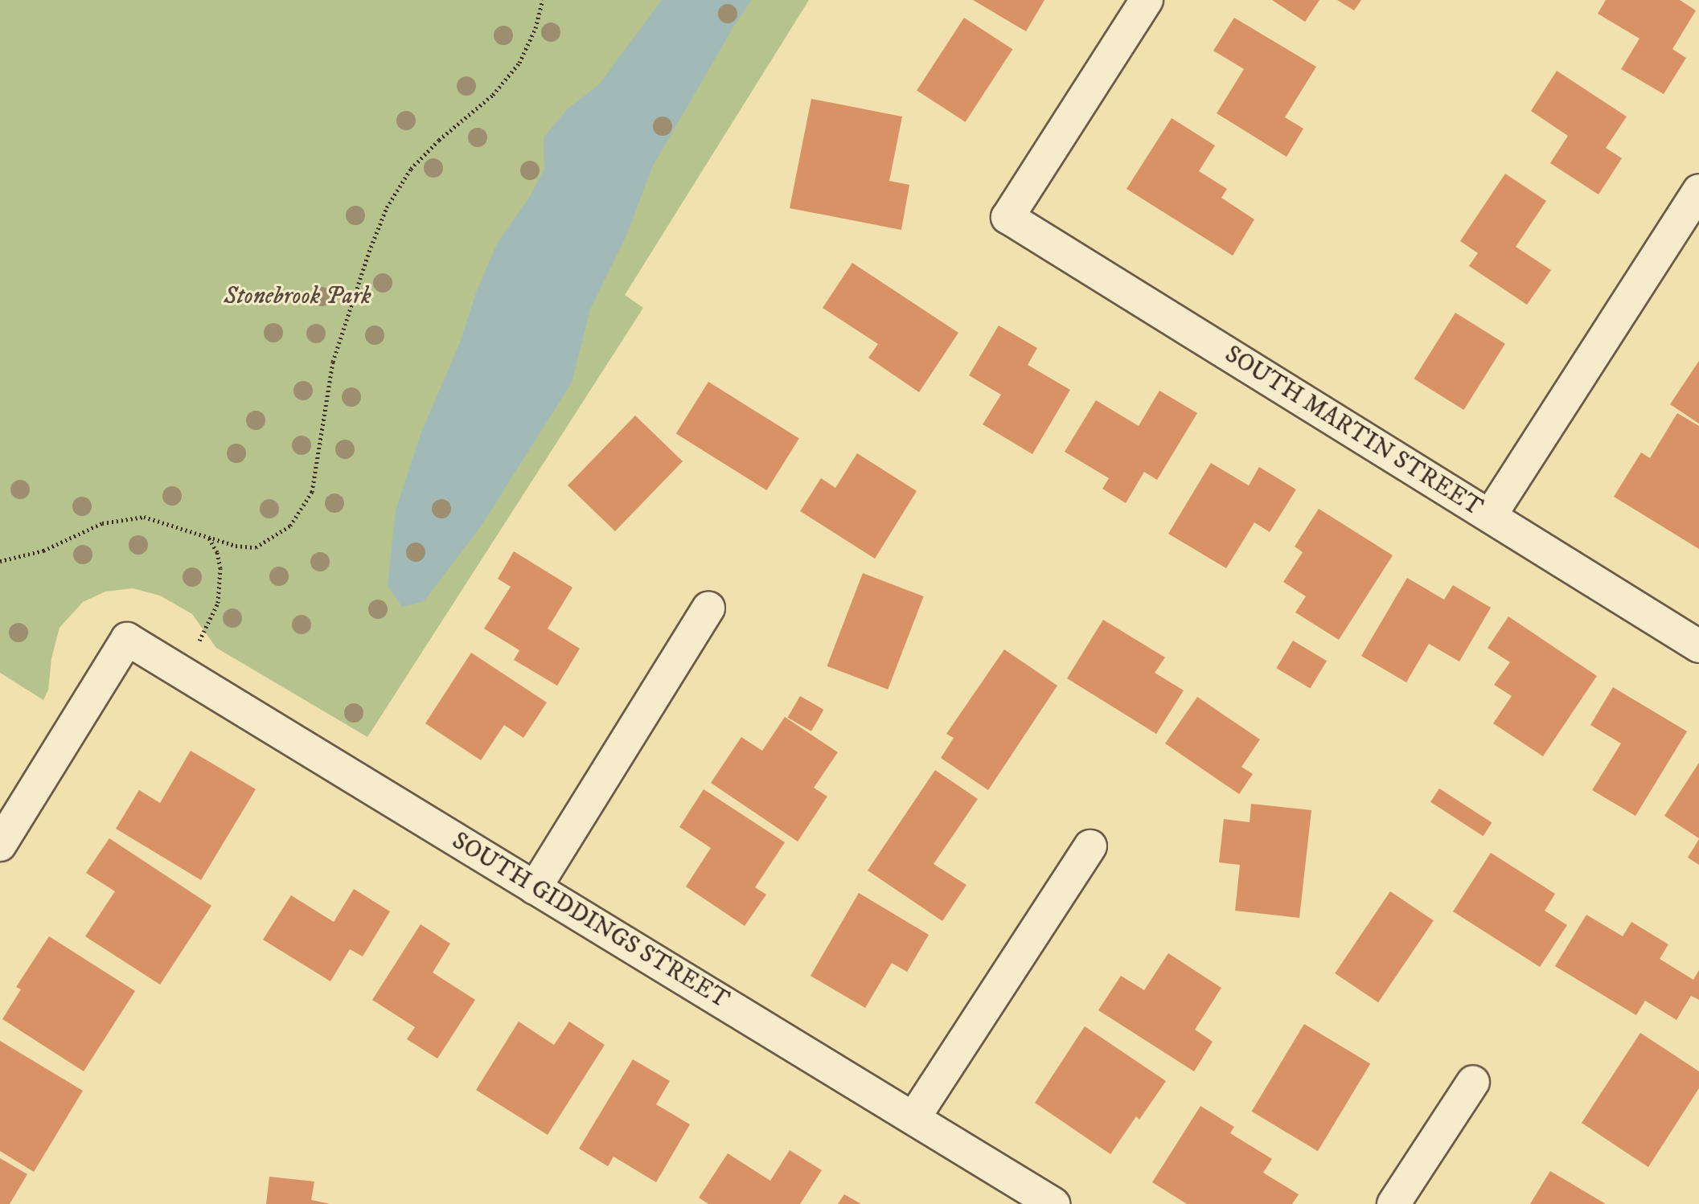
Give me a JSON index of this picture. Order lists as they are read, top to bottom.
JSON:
{
  "streets": {
    "street": ["SOUTH MARTIN STREET", "SOUTH GIDDINGS STREET"]
  },
  "parks": ["Stonebrook Park"]
}
